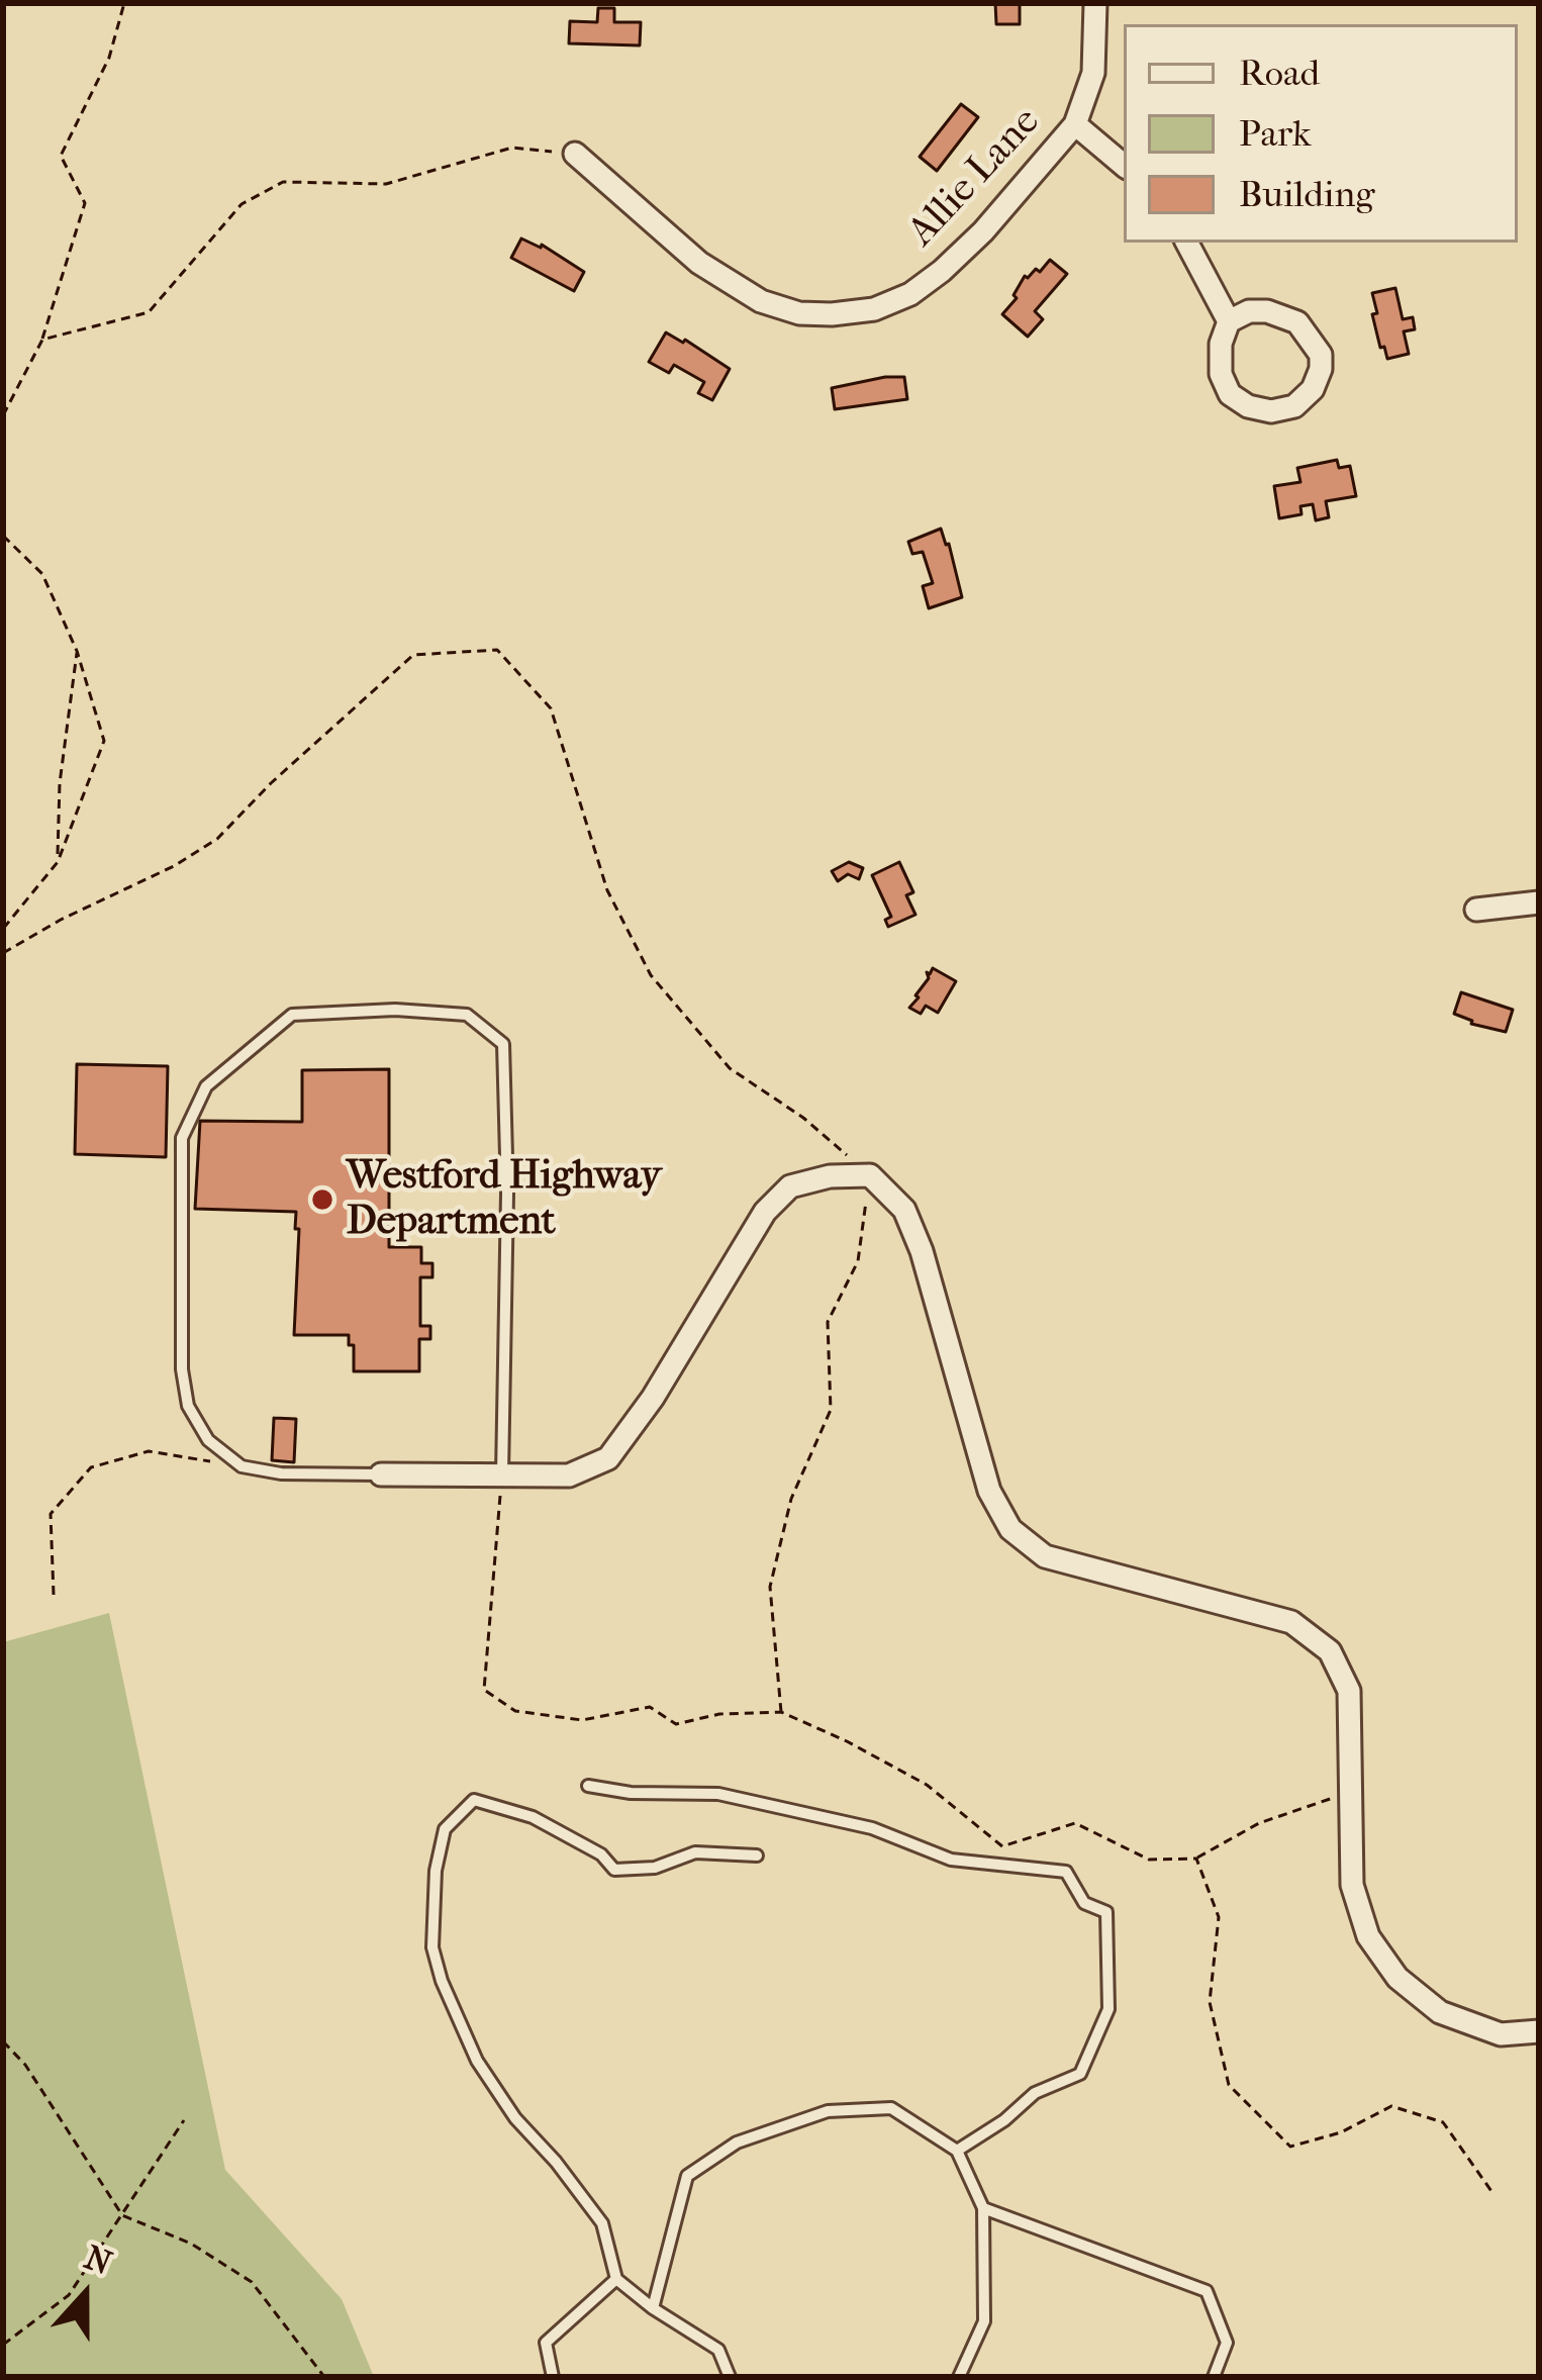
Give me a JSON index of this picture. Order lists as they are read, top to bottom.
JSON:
{
  "streets": {
    "street": ["Allie Lane"]
  },
  "places": ["Westford Highway Department"],
  "legend": ["Road", "Park", "Building"],
  "north": "top"
}
